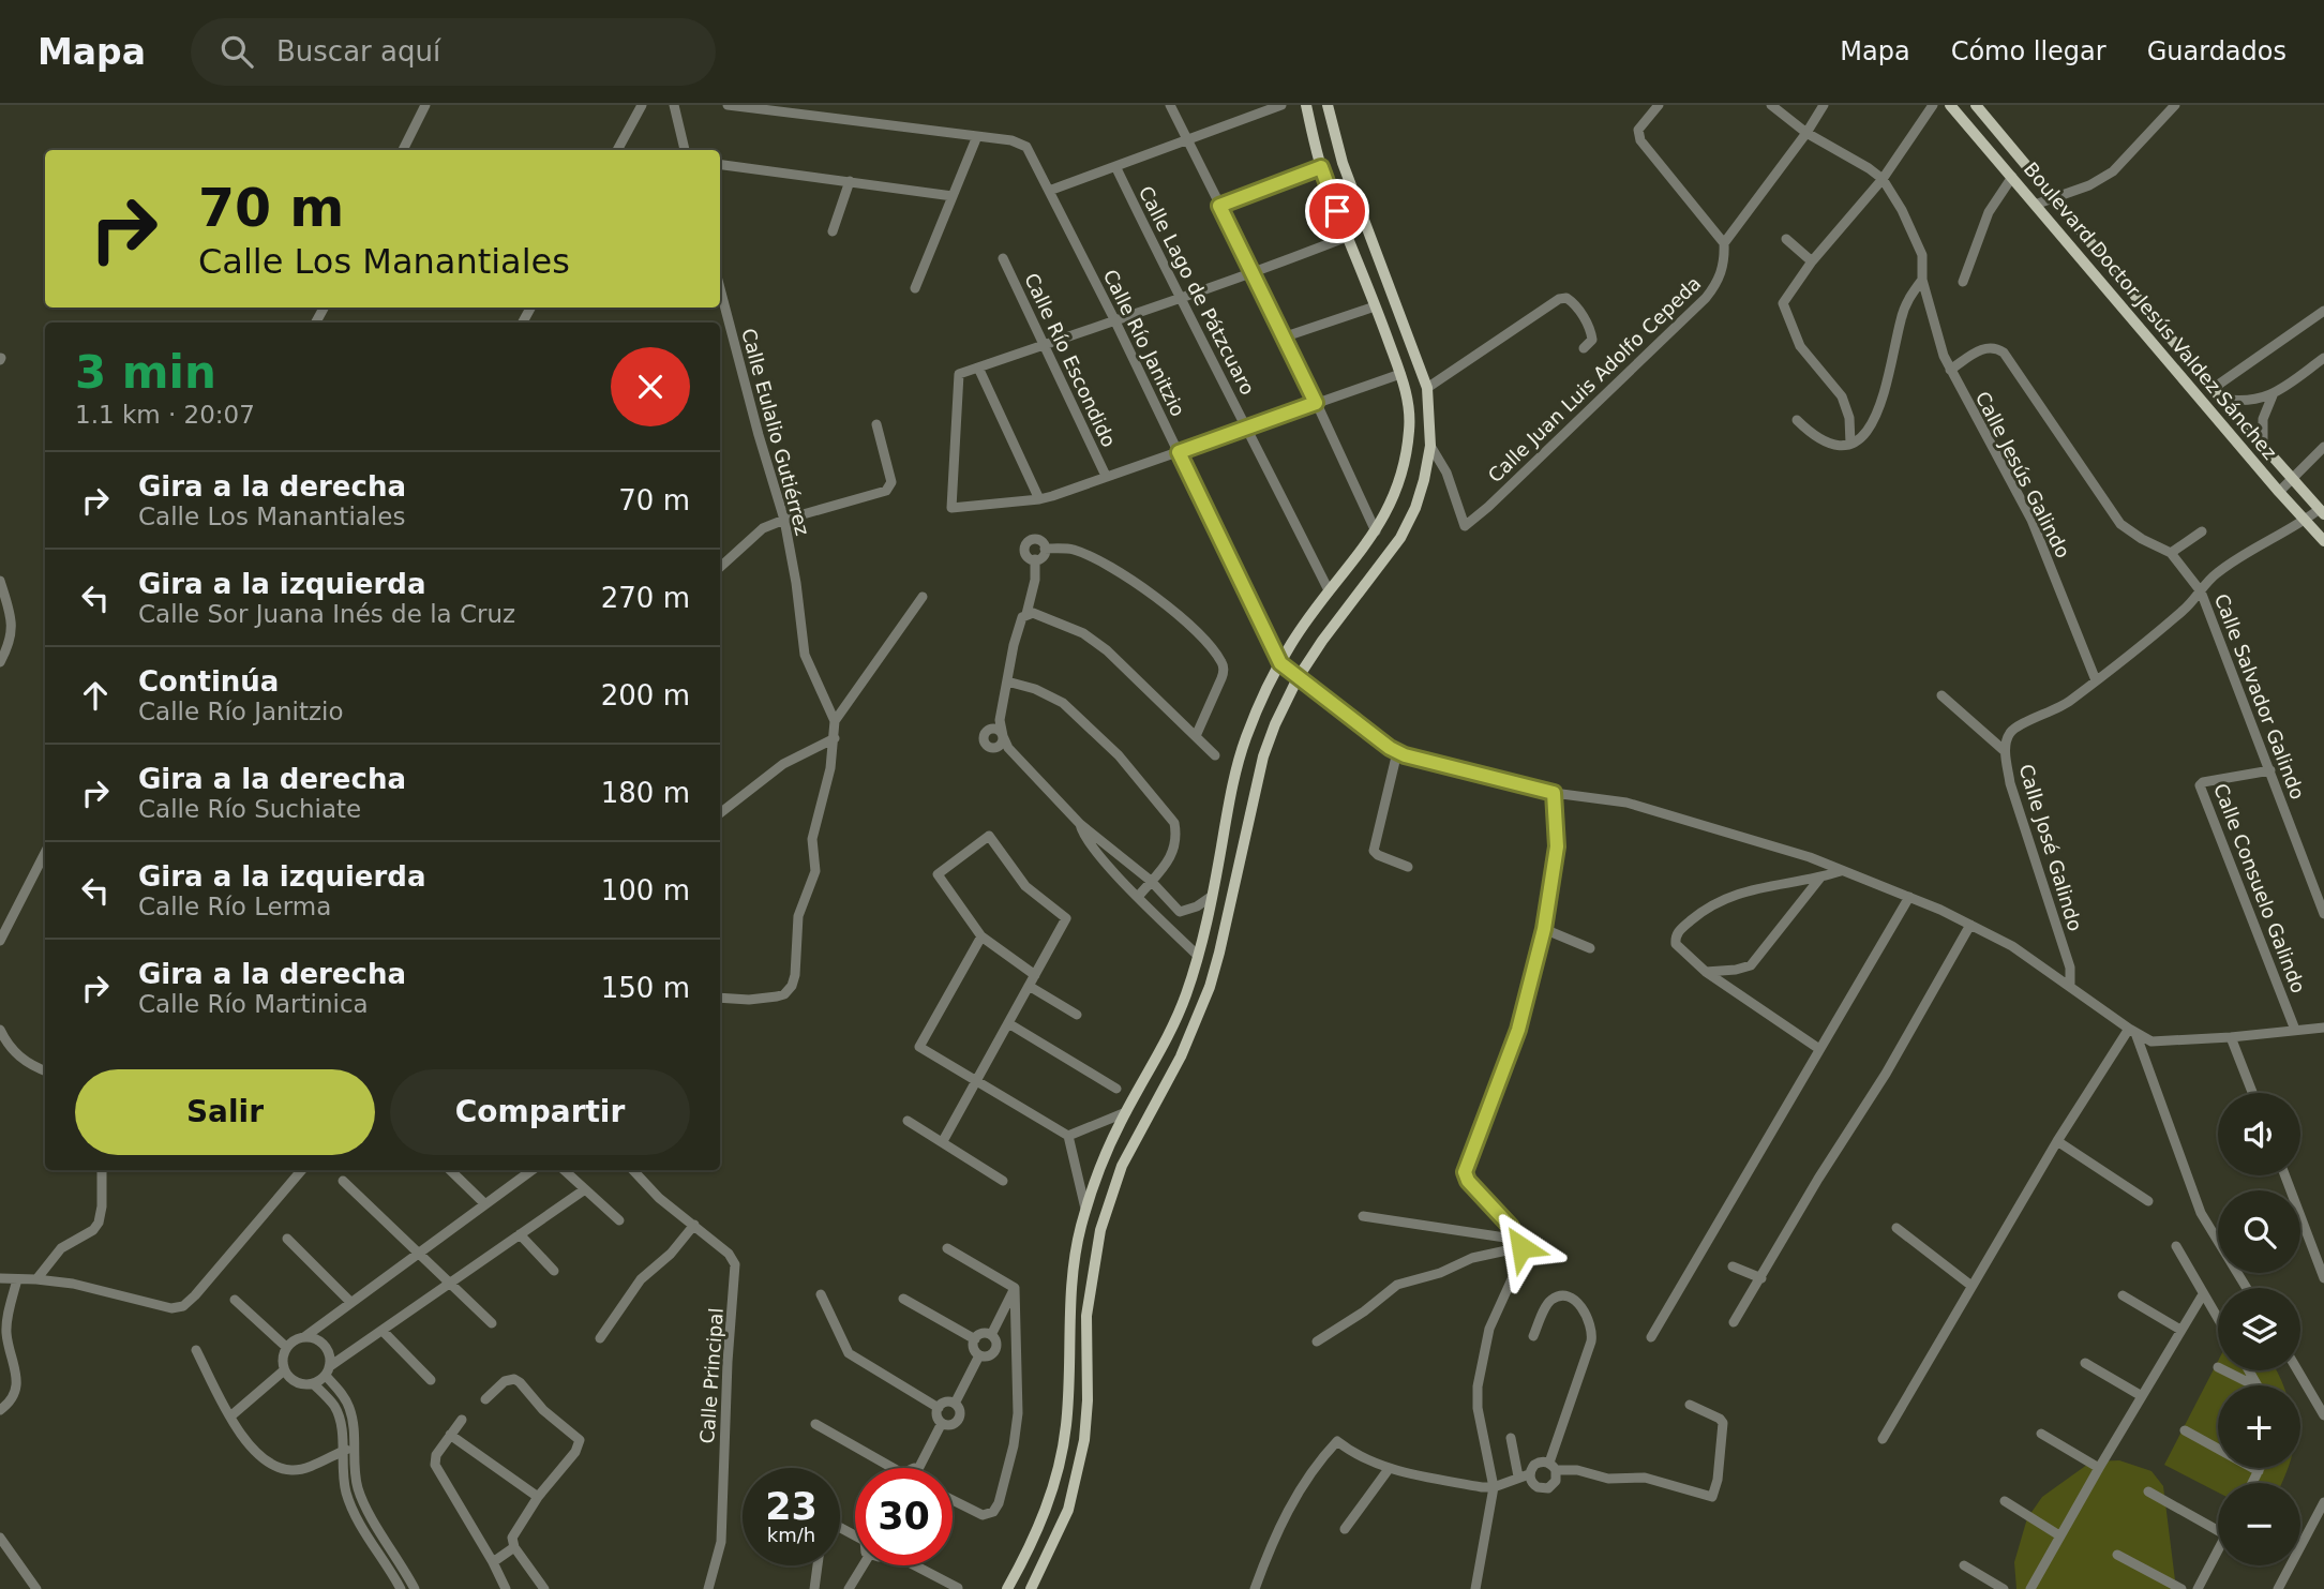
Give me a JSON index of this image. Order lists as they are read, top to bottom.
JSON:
{
  "streets": {
    "main road": ["Boulevard Doctor Jesús Valdez Sánchez"],
    "street": [
      "Calle Lago de Pátzcuaro",
      "Calle Río Janitzio",
      "Calle Río Escondido",
      "Calle Juan Luis Adolfo Cepeda",
      "Calle Eulalio Gutiérrez",
      "Calle Jesús Galindo",
      "Calle Salvador Galindo",
      "Calle José Galindo",
      "Calle Consuelo Galindo",
      "Calle Principal"
    ]
  },
  "crossings": [
    ["Boulevard Doctor Jesús Valdez Sánchez", "Calle José Galindo"],
    ["Calle Río Janitzio", "Calle José Galindo"],
    ["Calle Jesús Galindo", "Calle Salvador Galindo"],
    ["Calle Jesús Galindo", "Calle José Galindo"],
    ["Calle Salvador Galindo", "Calle José Galindo"],
    ["Calle Salvador Galindo", "Calle Consuelo Galindo"]
  ],
  "page": {
    "header": "Mapa",
    "search": "Buscar aquí",
    "nav": ["Mapa", "Cómo llegar", "Guardados"],
    "turn": ["70 m", "Calle Los Manantiales"],
    "heading": ["3 min", "1.1 km · 20:07"],
    "list": [
      {
        "name": "Gira a la derecha",
        "note": "Calle Los Manantiales",
        "value": "70 m"
      },
      {
        "name": "Gira a la izquierda",
        "note": "Calle Sor Juana Inés de la Cruz",
        "value": "270 m"
      },
      {
        "name": "Continúa",
        "note": "Calle Río Janitzio",
        "value": "200 m"
      },
      {
        "name": "Gira a la derecha",
        "note": "Calle Río Suchiate",
        "value": "180 m"
      },
      {
        "name": "Gira a la izquierda",
        "note": "Calle Río Lerma",
        "value": "100 m"
      },
      {
        "name": "Gira a la derecha",
        "note": "Calle Río Martinica",
        "value": "150 m"
      }
    ],
    "buttons": ["Salir", "Compartir"],
    "map_buttons": ["+", "−"],
    "speed": "23 km/h",
    "limit": "30"
  }
}
